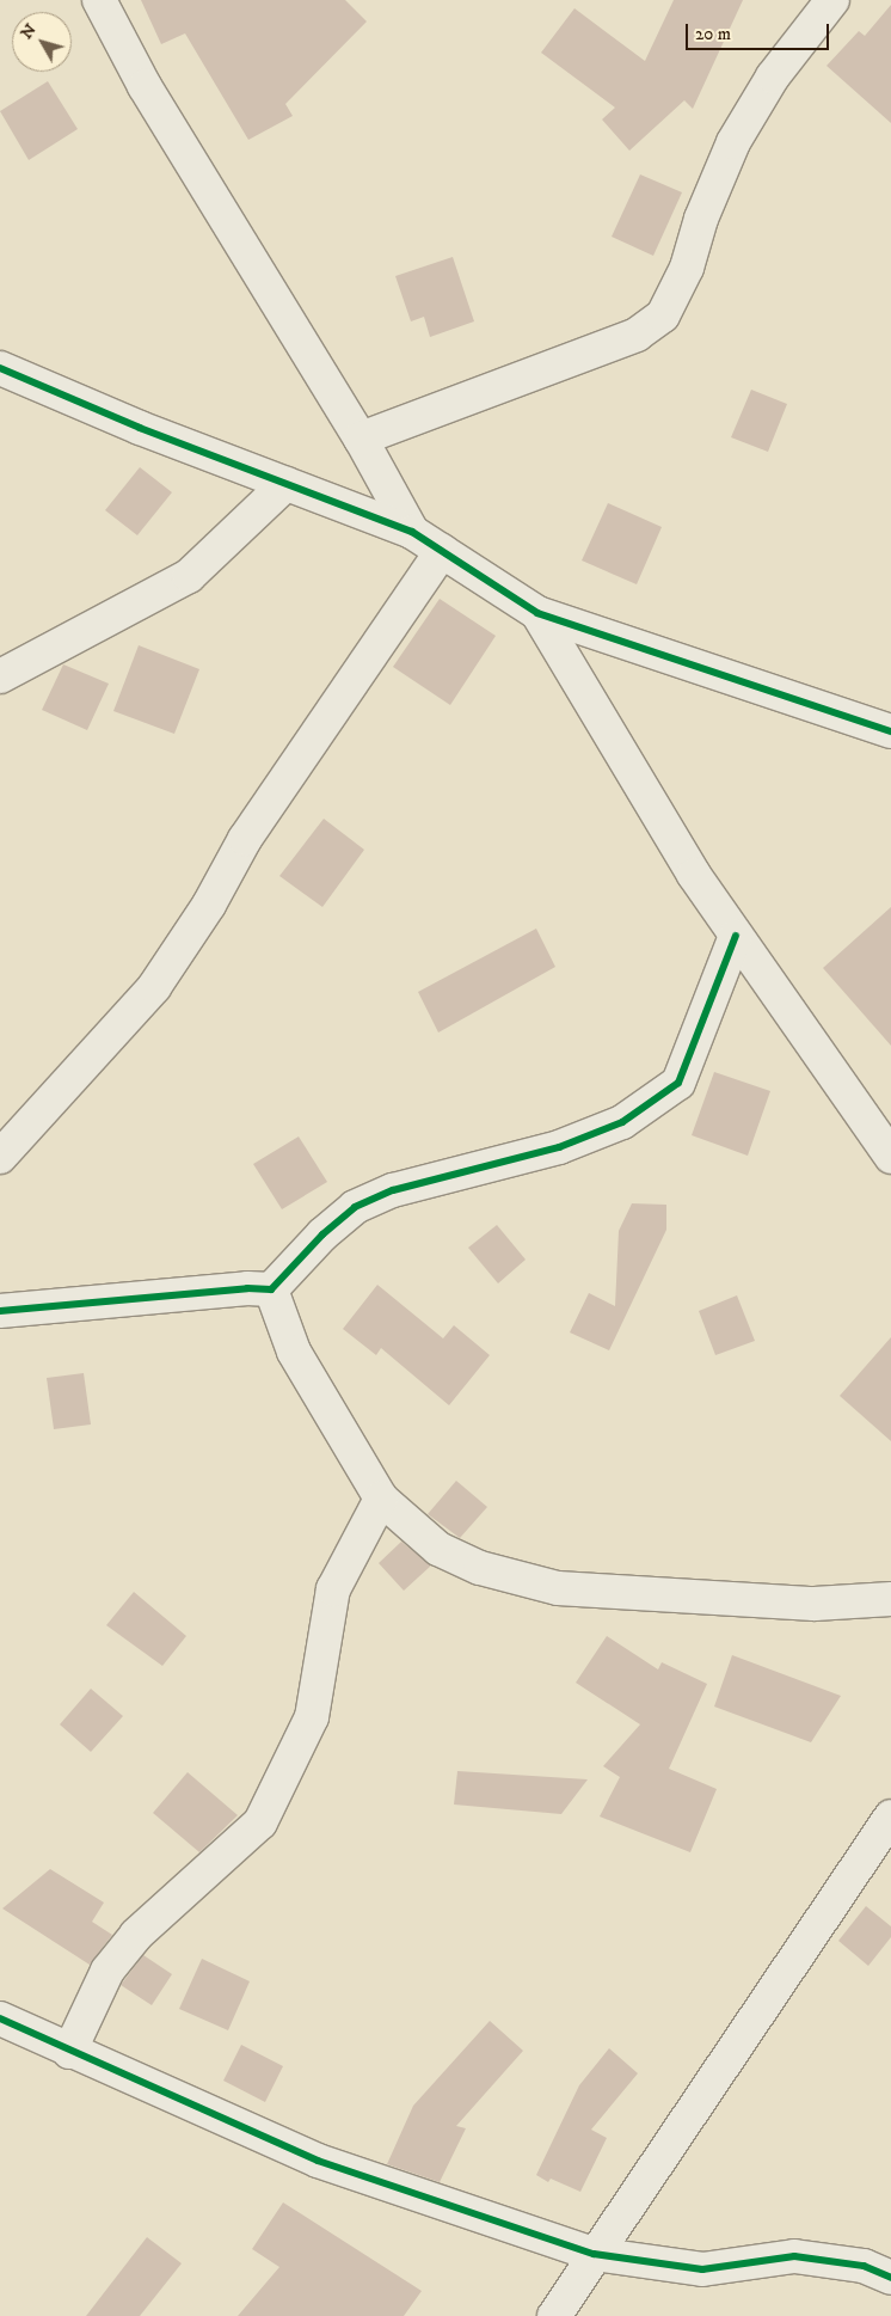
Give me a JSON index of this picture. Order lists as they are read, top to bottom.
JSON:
{
  "scale_bar": "20 m",
  "north": "top left"
}
